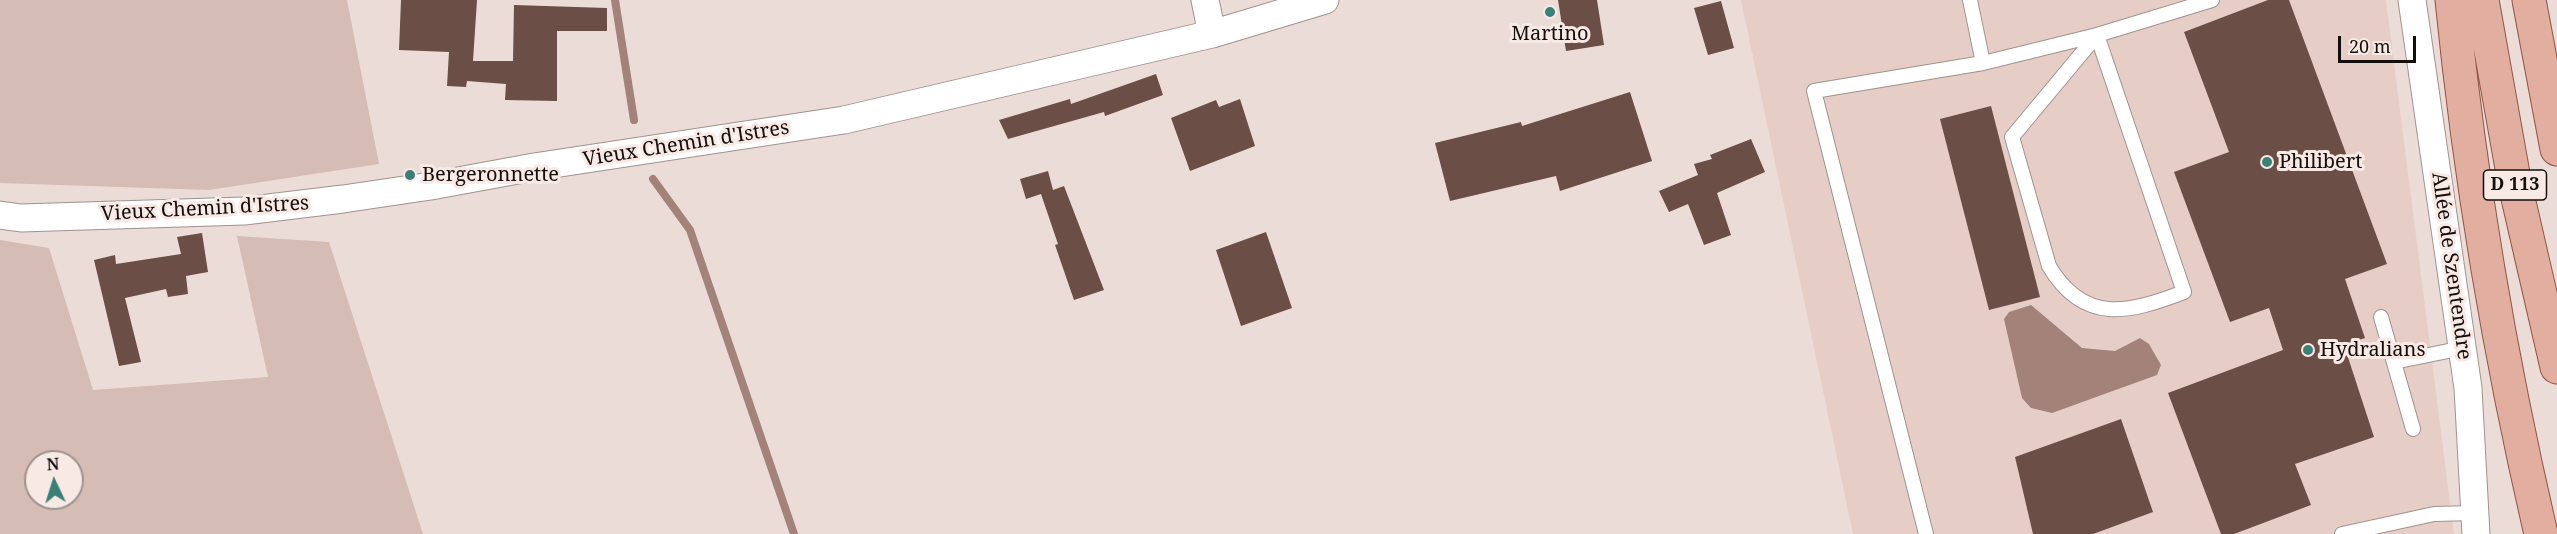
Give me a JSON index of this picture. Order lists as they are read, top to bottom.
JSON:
{
  "streets": {
    "main road": ["D 113"],
    "street": ["Vieux Chemin d'Istres", "Allée de Szentendre"]
  },
  "places": [
    "Martino",
    "Philibert",
    "Bergeronnette",
    "Hydralians"
  ],
  "scale_bar": "20 m",
  "north": "top"
}
